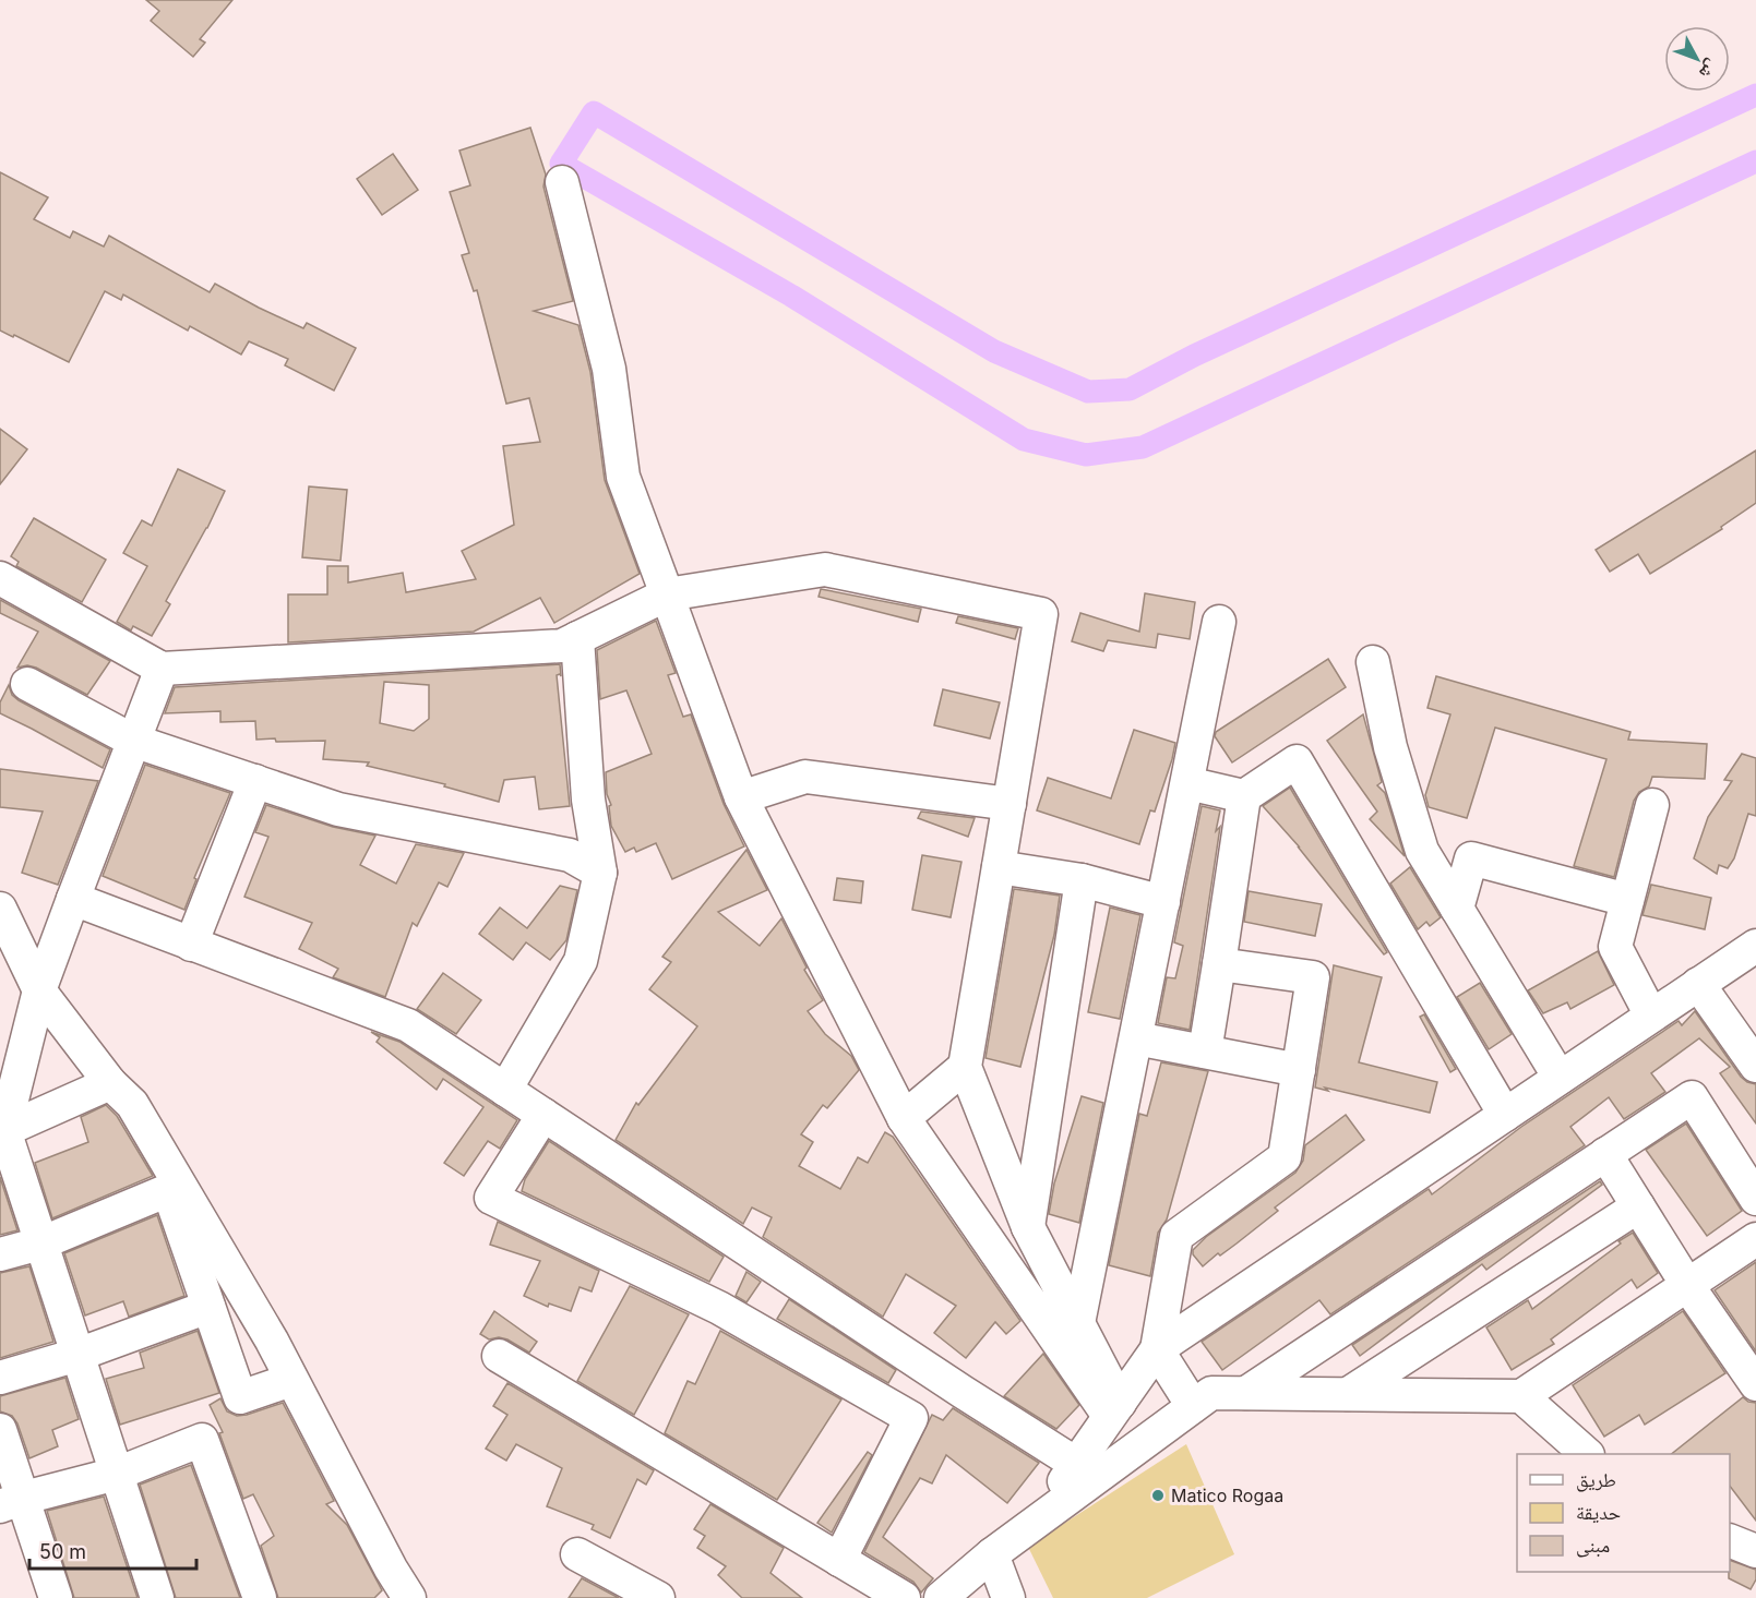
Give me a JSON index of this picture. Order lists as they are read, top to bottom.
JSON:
{
  "places": ["Matico Rogaa"],
  "legend": ["طريق", "حديقة", "مبنى"],
  "scale_bar": "50 m",
  "north": "bottom right"
}
